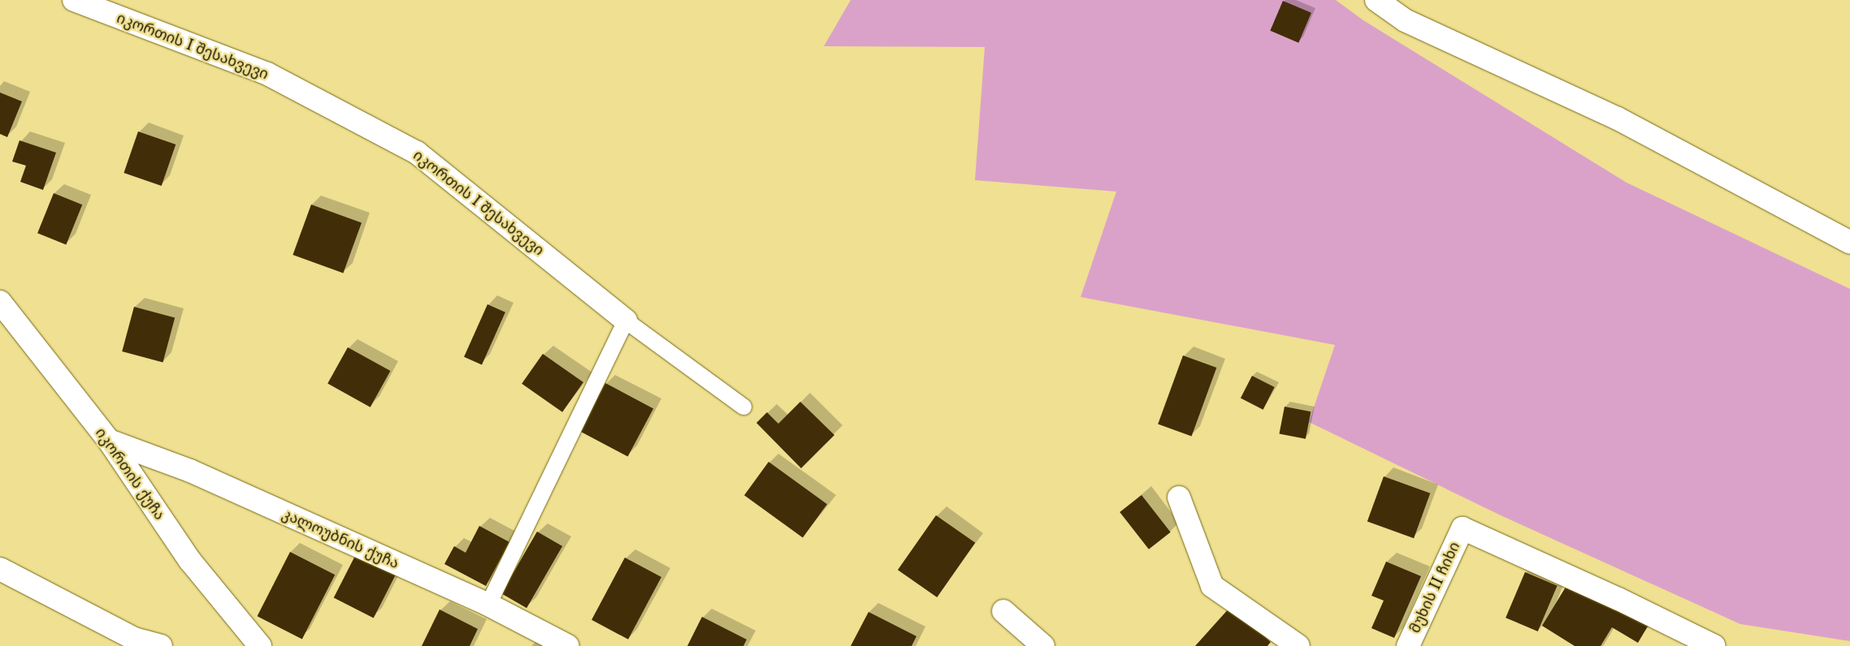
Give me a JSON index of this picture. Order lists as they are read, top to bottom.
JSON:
{
  "streets": {
    "street": [
      "იკორთის I შესახვევი",
      "იკორთის ქუჩა",
      "კალოუბნის ქუჩა",
      "მუხის II ჩიხი"
    ]
  },
  "crossings": [
    ["იკორთის ქუჩა", "კალოუბნის ქუჩა"]
  ]
}
